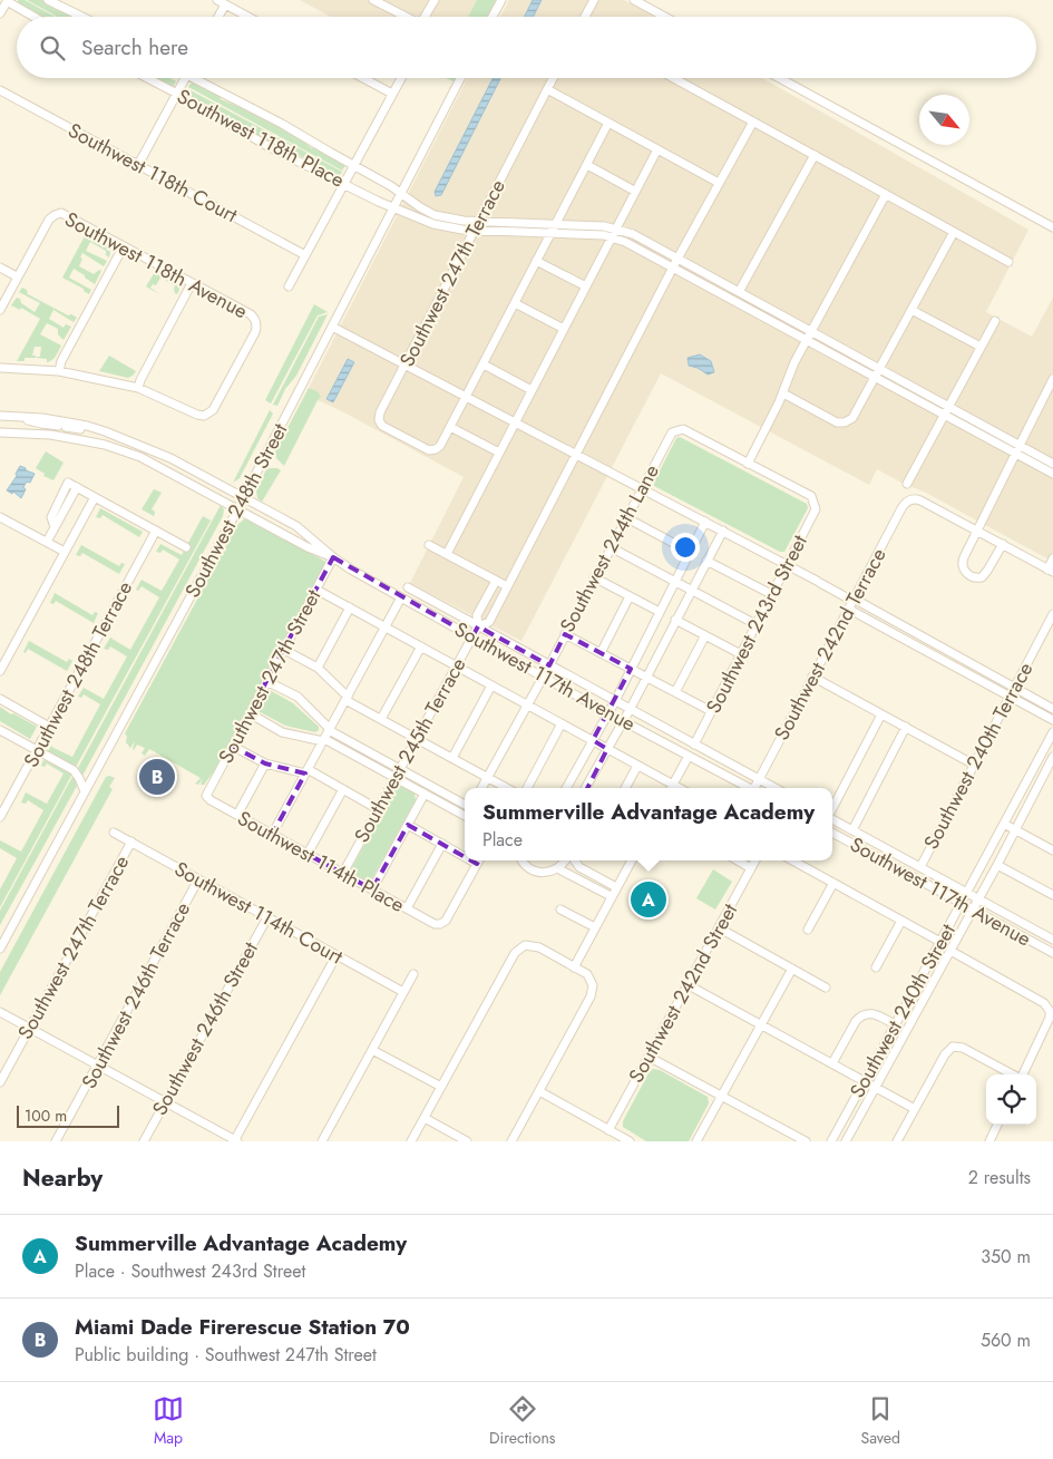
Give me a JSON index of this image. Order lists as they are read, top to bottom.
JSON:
{
  "streets": {
    "street": [
      "Southwest 118th Place",
      "Southwest 118th Court",
      "Southwest 118th Avenue",
      "Southwest 247th Terrace",
      "Southwest 248th Street",
      "Southwest 244th Lane",
      "Southwest 243rd Street",
      "Southwest 242nd Terrace",
      "Southwest 248th Terrace",
      "Southwest 247th Street",
      "Southwest 117th Avenue",
      "Southwest 245th Terrace",
      "Southwest 240th Terrace",
      "Southwest 114th Place",
      "Southwest 114th Court",
      "Southwest 242nd Street",
      "Southwest 246th Terrace",
      "Southwest 240th Street",
      "Southwest 246th Street"
    ]
  },
  "crossings": [
    ["Southwest 118th Place", "Southwest 247th Terrace"],
    ["Southwest 118th Place", "Southwest 248th Street"],
    ["Southwest 247th Terrace", "Southwest 114th Court"],
    ["Southwest 248th Street", "Southwest 117th Avenue"],
    ["Southwest 244th Lane", "Southwest 243rd Street"],
    ["Southwest 244th Lane", "Southwest 117th Avenue"],
    ["Southwest 243rd Street", "Southwest 117th Avenue"],
    ["Southwest 242nd Terrace", "Southwest 117th Avenue"],
    ["Southwest 247th Street", "Southwest 117th Avenue"],
    ["Southwest 247th Street", "Southwest 114th Place"],
    ["Southwest 117th Avenue", "Southwest 245th Terrace"],
    ["Southwest 117th Avenue", "Southwest 240th Terrace"],
    ["Southwest 117th Avenue", "Southwest 240th Street"],
    ["Southwest 245th Terrace", "Southwest 114th Place"],
    ["Southwest 114th Court", "Southwest 246th Terrace"],
    ["Southwest 114th Court", "Southwest 246th Street"]
  ],
  "scale_bar": "100 m",
  "north": "bottom right",
  "page": {
    "search": "Search here",
    "pins": ["B", "A"],
    "popup": ["Summerville Advantage Academy", "Place"],
    "scale": "100 m",
    "heading": ["Nearby", "2 results"],
    "list": [
      {
        "mark": "A",
        "name": "Summerville Advantage Academy",
        "note": "Place · Southwest 243rd Street",
        "value": "350 m"
      },
      {
        "mark": "B",
        "name": "Miami Dade Firerescue Station 70",
        "note": "Public building · Southwest 247th Street",
        "value": "560 m"
      }
    ],
    "nav": ["Map", "Directions", "Saved"]
  }
}
